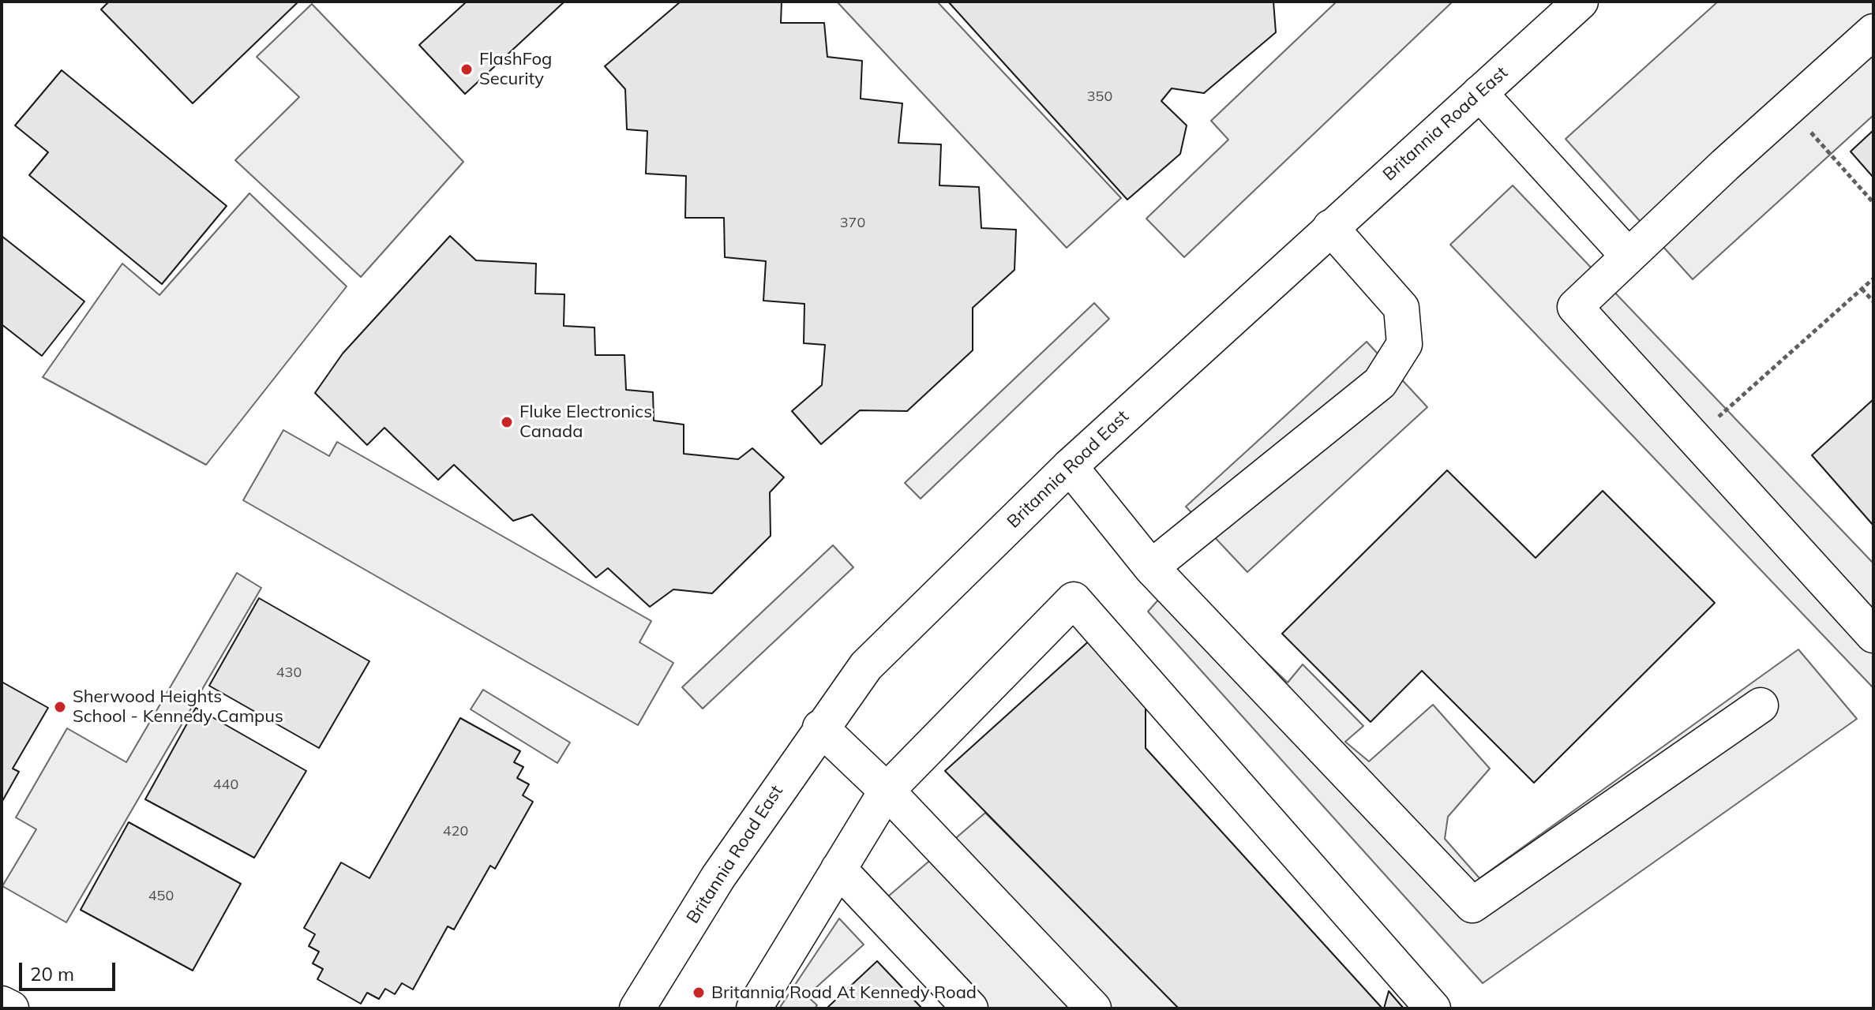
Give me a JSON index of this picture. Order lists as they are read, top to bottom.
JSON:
{
  "streets": {
    "main road": ["Britannia Road East"]
  },
  "places": [
    "FlashFog Security",
    "Fluke Electronics Canada",
    "Sherwood Heights School - Kennedy Campus",
    "Britannia Road At Kennedy Road"
  ],
  "house_numbers": [
    "350",
    "370",
    "430",
    "440",
    "420",
    "450"
  ],
  "scale_bar": "20 m"
}
